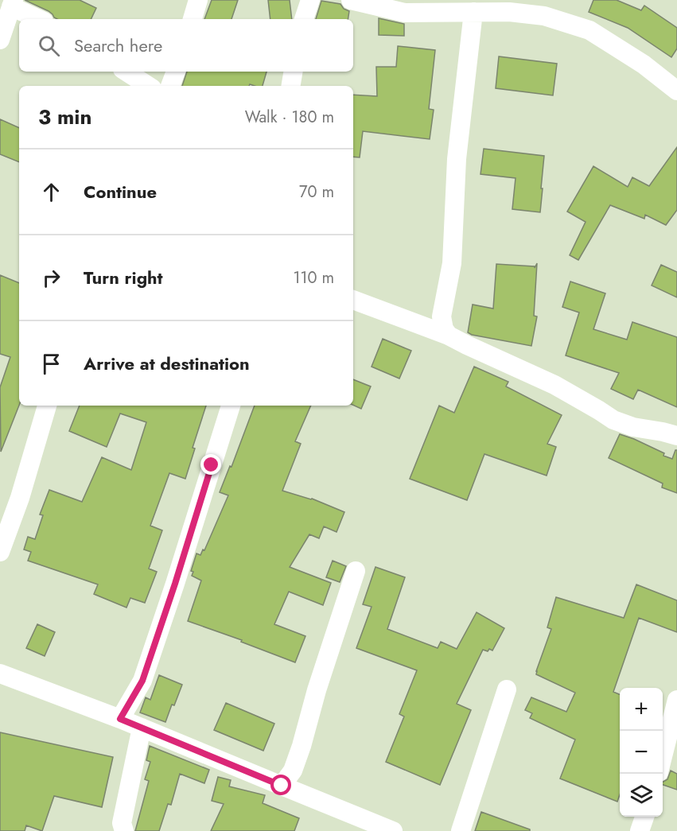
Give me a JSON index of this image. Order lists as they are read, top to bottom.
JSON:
{
  "page": {
    "search": "Search here",
    "heading": ["3 min", "Walk · 180 m"],
    "list": [
      ["Continue", "70 m"],
      ["Turn right", "110 m"],
      "Arrive at destination"
    ],
    "map_buttons": ["+", "−"]
  }
}
